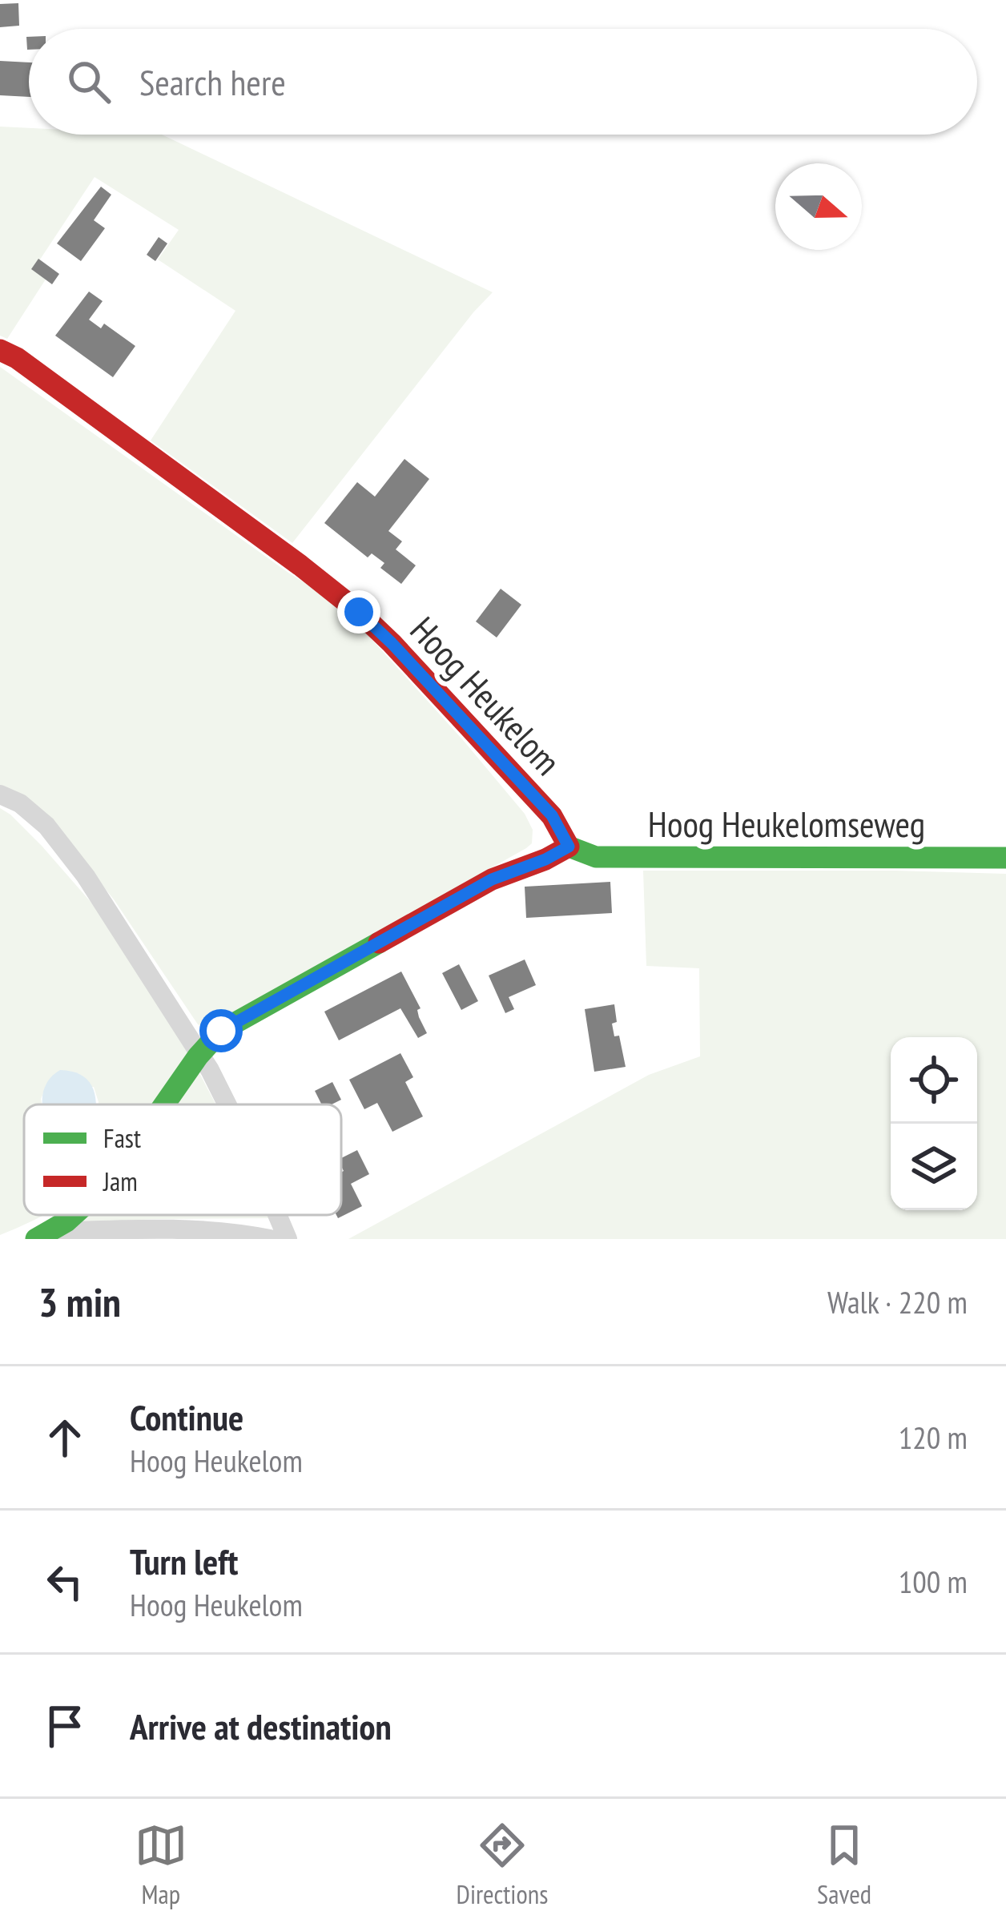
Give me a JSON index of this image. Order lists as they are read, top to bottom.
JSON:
{
  "streets": {
    "street": ["Hoog Heukelom", "Hoog Heukelomseweg"]
  },
  "crossings": [
    ["Hoog Heukelom", "Hoog Heukelomseweg"]
  ],
  "legend": ["Fast", "Jam"],
  "north": "right",
  "page": {
    "search": "Search here",
    "heading": ["3 min", "Walk · 220 m"],
    "list": [
      ["Continue", "Hoog Heukelom", "120 m"],
      ["Turn left", "Hoog Heukelom", "100 m"],
      "Arrive at destination"
    ],
    "nav": ["Map", "Directions", "Saved"]
  }
}
